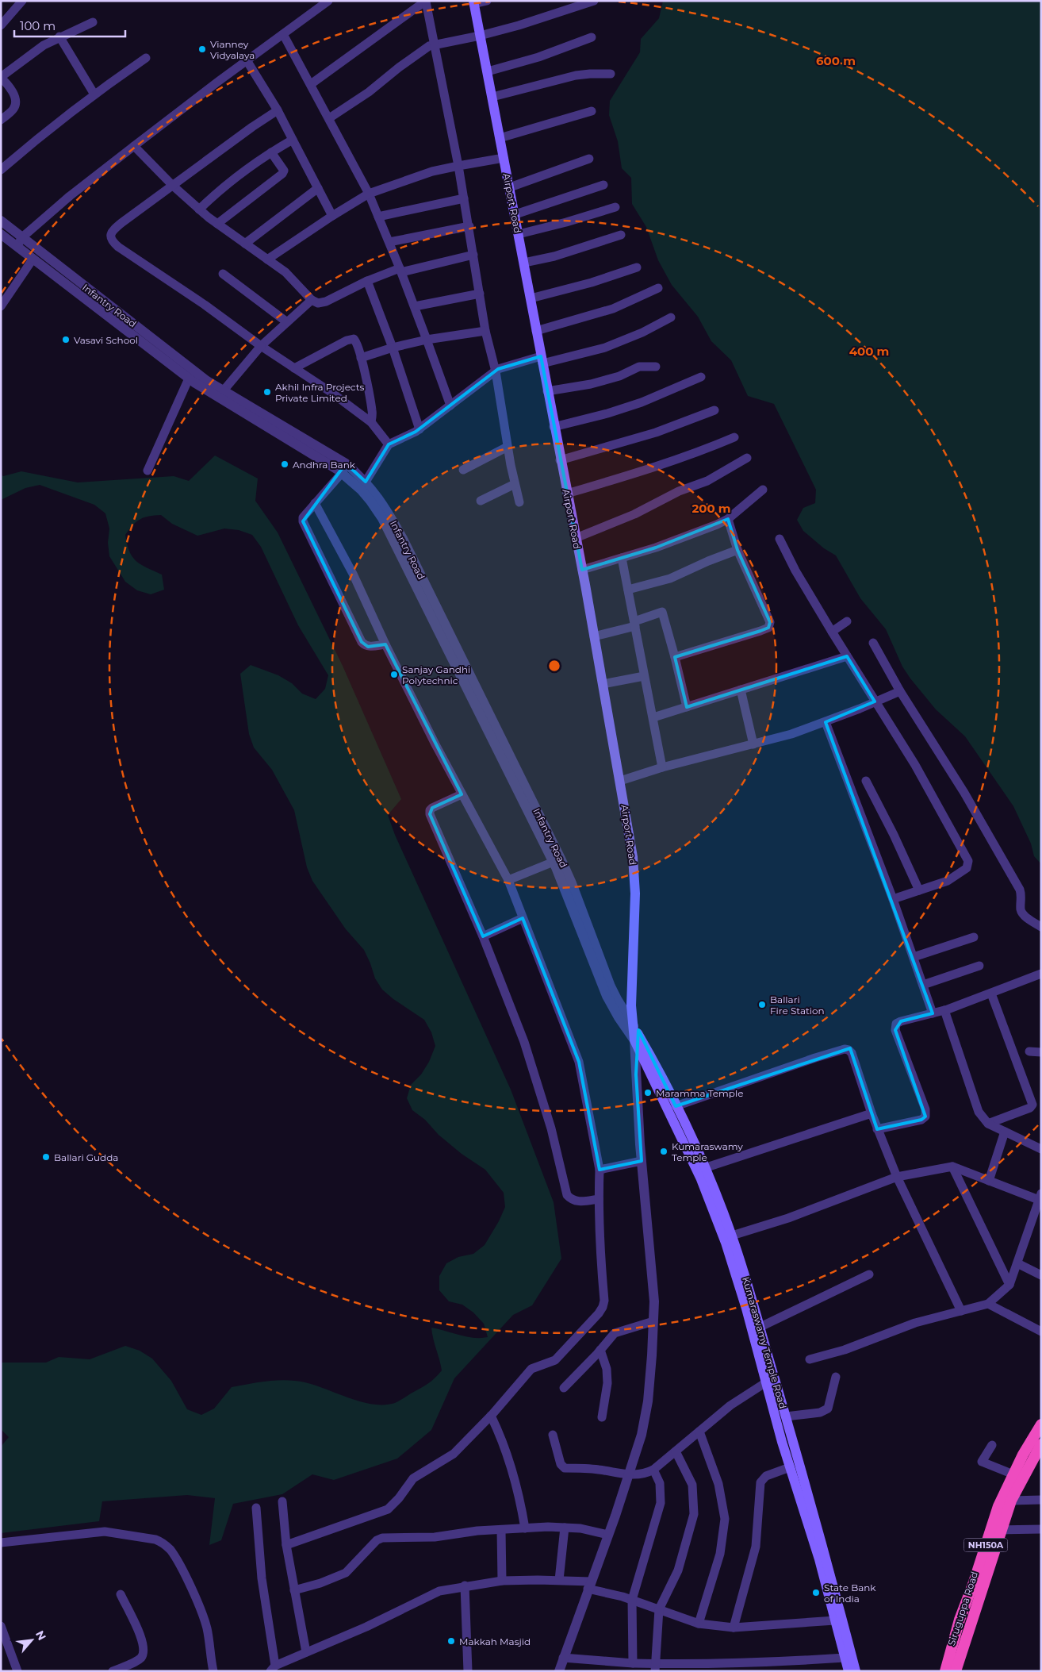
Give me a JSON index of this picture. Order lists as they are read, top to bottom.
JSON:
{
  "streets": {
    "highway": ["NH150A", "Siruguppa Road"],
    "main road": ["Airport Road", "Kumaraswamy Temple Road"],
    "street": ["Infantry Road"]
  },
  "crossings": [
    ["Airport Road", "Infantry Road"],
    ["Airport Road", "Kumaraswamy Temple Road"],
    ["Infantry Road", "Kumaraswamy Temple Road"]
  ],
  "places": [
    "Vianney Vidyalaya",
    "Vasavi School",
    "Akhil Infra Projects Private Limited",
    "Andhra Bank",
    "Sanjay Gandhi Polytechnic",
    "Ballari Fire Station",
    "Maramma Temple",
    "Kumaraswamy Temple",
    "Ballari Gudda",
    "State Bank of India",
    "Makkah Masjid"
  ],
  "scale_bar": "100 m",
  "north": "top right",
  "rings": ["600 m", "400 m", "200 m"]
}
